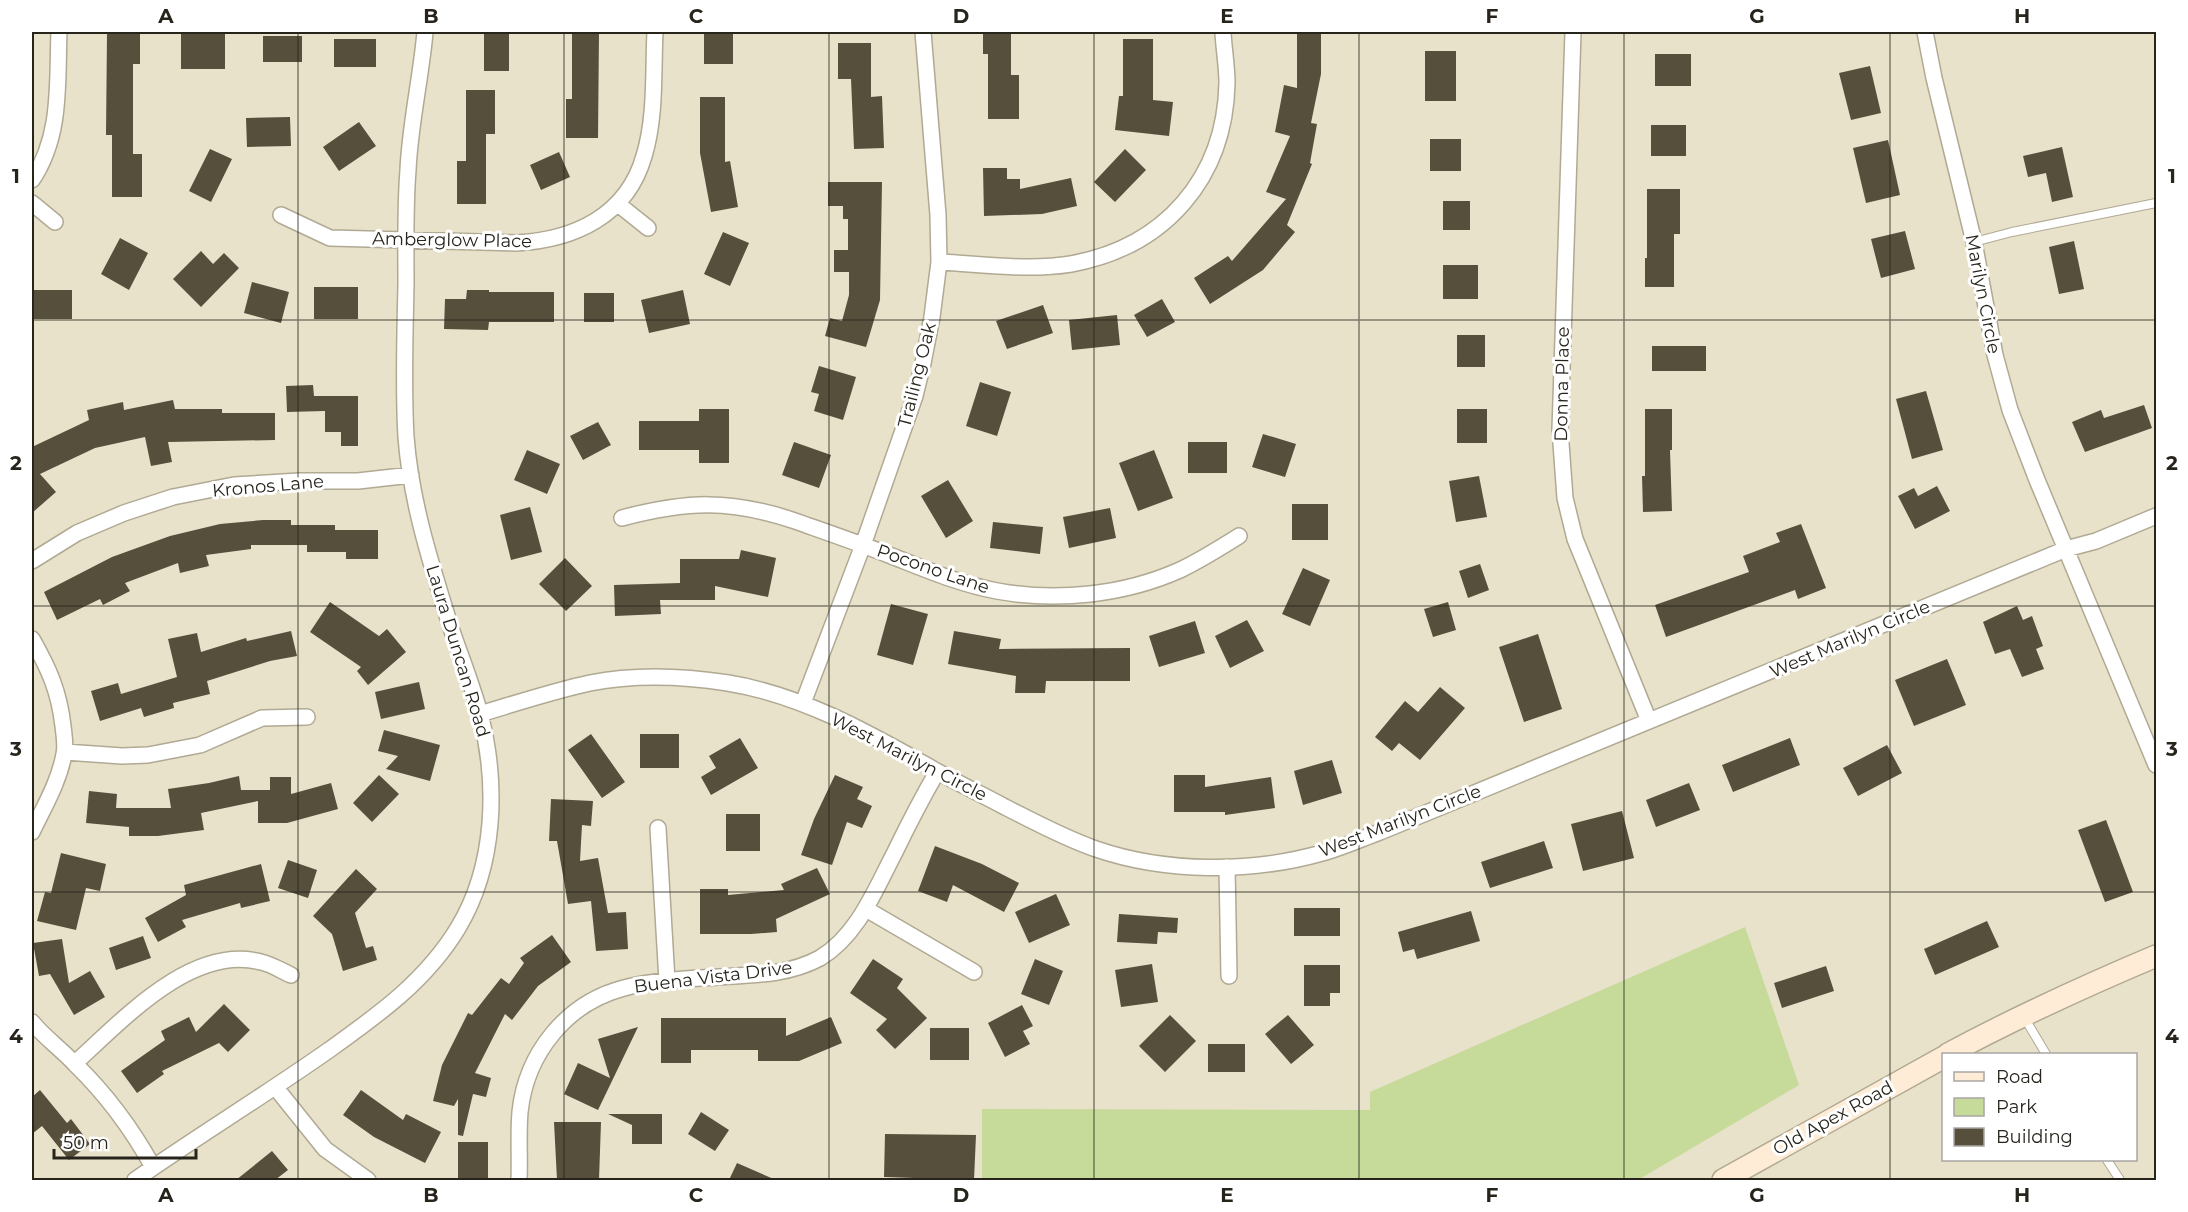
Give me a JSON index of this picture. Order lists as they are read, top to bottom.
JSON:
{
  "streets": {
    "main road": ["Old Apex Road"],
    "street": [
      "Amberglow Place",
      "Marilyn Circle",
      "Trailing Oak",
      "Donna Place",
      "Kronos Lane",
      "Pocono Lane",
      "West Marilyn Circle",
      "Laura Duncan Road",
      "Buena Vista Drive"
    ]
  },
  "crossings": [
    ["Amberglow Place", "Laura Duncan Road"],
    ["Marilyn Circle", "West Marilyn Circle"],
    ["Trailing Oak", "Pocono Lane"],
    ["Trailing Oak", "West Marilyn Circle"],
    ["Donna Place", "West Marilyn Circle"],
    ["Kronos Lane", "Laura Duncan Road"],
    ["West Marilyn Circle", "Laura Duncan Road"],
    ["West Marilyn Circle", "Buena Vista Drive"]
  ],
  "legend": ["Road", "Park", "Building"],
  "scale_bar": "50 m",
  "grid": {
    "columns": [
      "A",
      "B",
      "C",
      "D",
      "E",
      "F",
      "G",
      "H"
    ],
    "rows": [
      "1",
      "2",
      "3",
      "4"
    ]
  }
}
